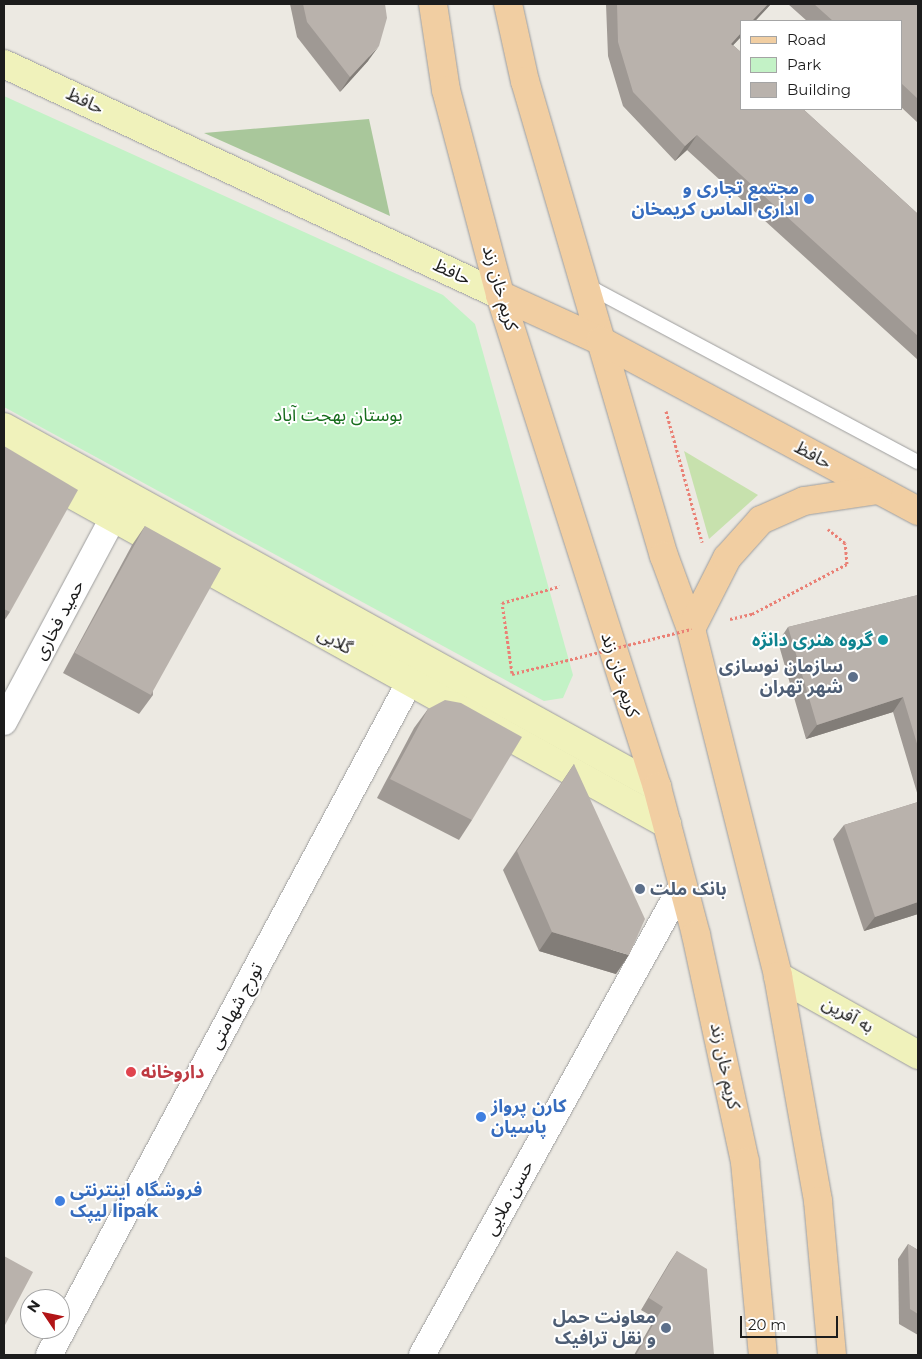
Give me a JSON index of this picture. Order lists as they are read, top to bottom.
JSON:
{
  "streets": {
    "main road": ["حافظ", "کریم خان زند"],
    "street": [
      "حمید فخاری",
      "گلابی",
      "تورج شهامتی",
      "به آفرین",
      "حسن ملایی"
    ]
  },
  "crossings": [
    ["حافظ", "کریم خان زند"],
    ["کریم خان زند", "گلابی"],
    ["کریم خان زند", "حسن ملایی"],
    ["حمید فخاری", "گلابی"],
    ["گلابی", "تورج شهامتی"]
  ],
  "parks": ["بوستان بهجت آباد"],
  "places": [
    "مجتمع تجاری و اداری الماس کریمخان",
    "گروه هنری دانژه",
    "سازمان نوسازی شهر تهران",
    "بانک ملت",
    "داروخانه",
    "کارن پرواز پاسیان",
    "فروشگاه اینترنتی لیپک lipak",
    "معاونت حمل و نقل ترافیک"
  ],
  "legend": ["Road", "Park", "Building"],
  "scale_bar": "20 m",
  "north": "top left"
}
